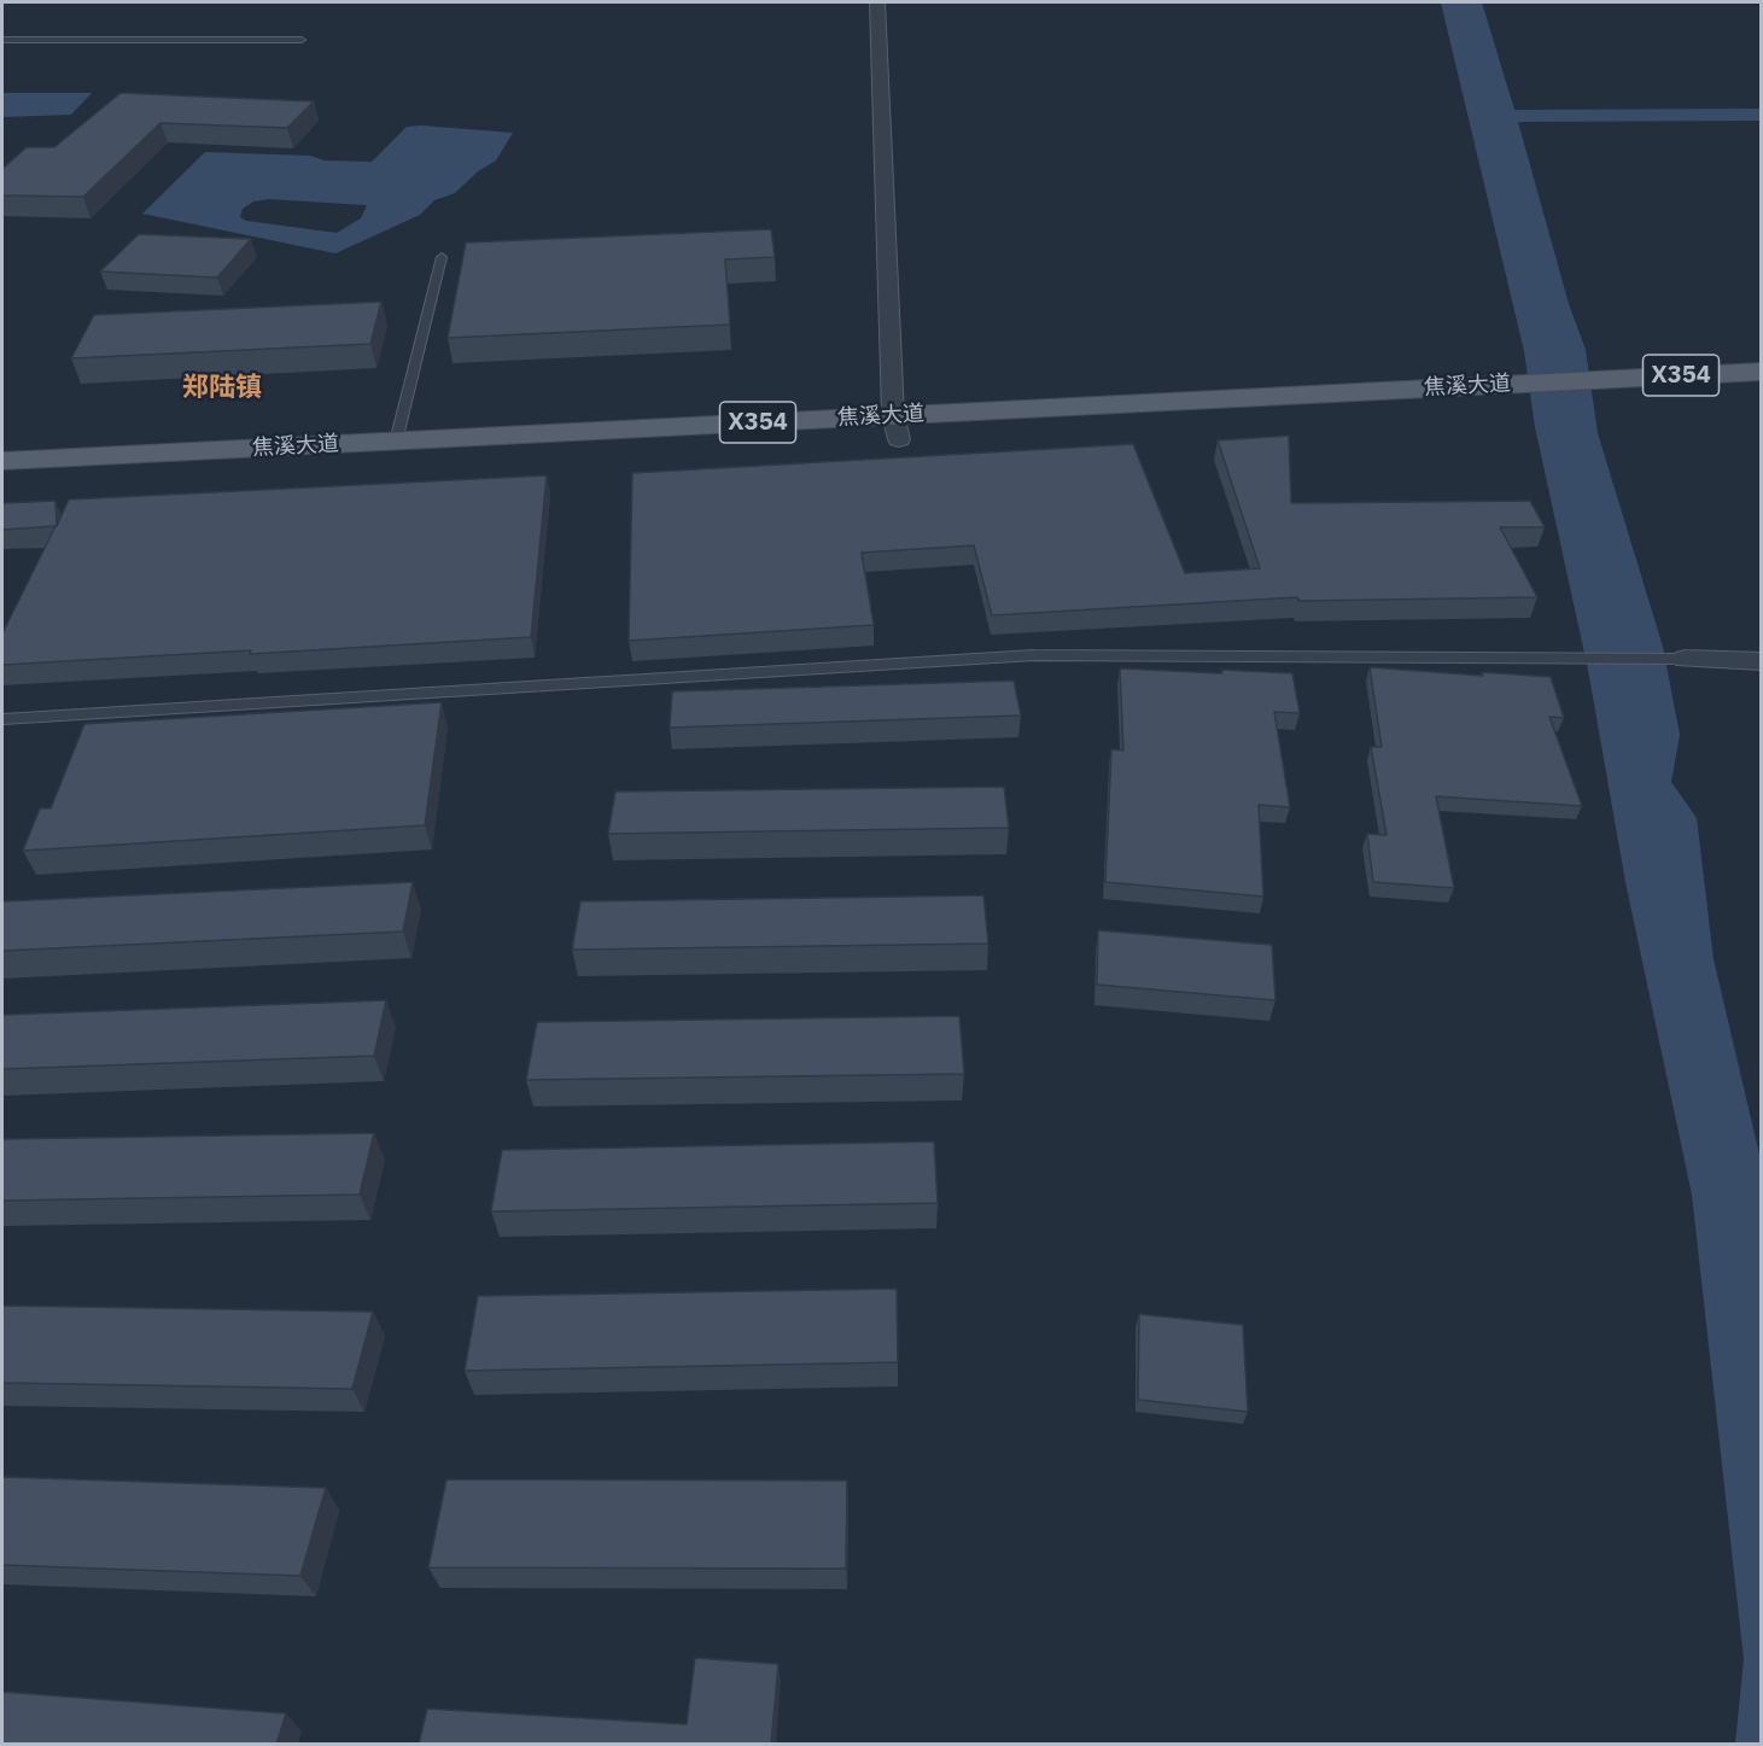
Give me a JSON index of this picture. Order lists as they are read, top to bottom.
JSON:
{
  "streets": {
    "main road": ["X354", "焦溪大道"]
  },
  "districts": ["郑陆镇"]
}
